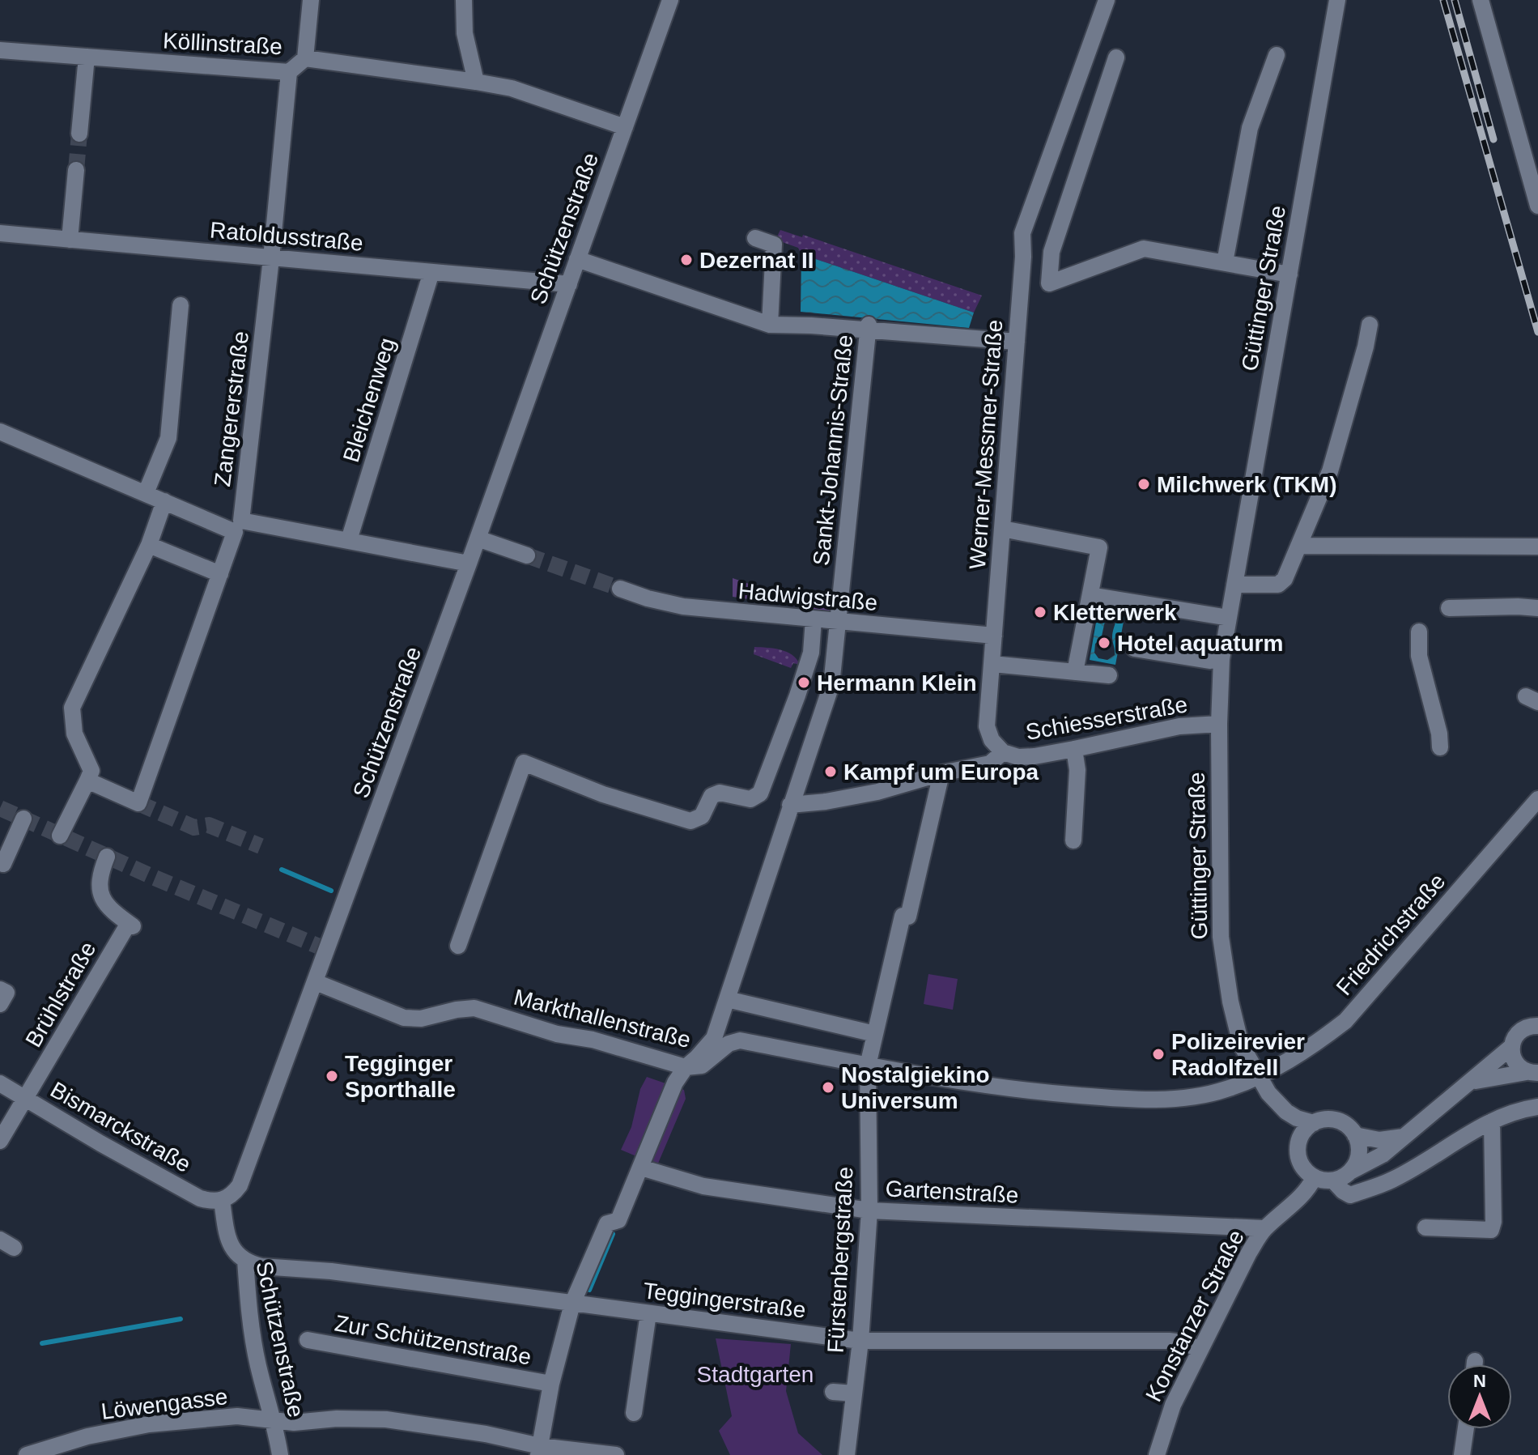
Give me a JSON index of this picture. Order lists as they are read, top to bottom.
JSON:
{
  "streets": {
    "street": [
      "Köllinstraße",
      "Schützenstraße",
      "Ratoldusstraße",
      "Güttinger Straße",
      "Bleichenweg",
      "Zangererstraße",
      "Werner-Messmer-Straße",
      "Sankt-Johannis-Straße",
      "Hadwigstraße",
      "Schiesserstraße",
      "Friedrichstraße",
      "Brühlstraße",
      "Markthallenstraße",
      "Bismarckstraße",
      "Gartenstraße",
      "Fürstenbergstraße",
      "Teggingerstraße",
      "Konstanzer Straße",
      "Zur Schützenstraße",
      "Löwengasse"
    ]
  },
  "crossings": [
    ["Köllinstraße", "Schützenstraße"],
    ["Köllinstraße", "Zangererstraße"],
    ["Schützenstraße", "Ratoldusstraße"],
    ["Schützenstraße", "Zangererstraße"],
    ["Schützenstraße", "Markthallenstraße"],
    ["Schützenstraße", "Bismarckstraße"],
    ["Schützenstraße", "Teggingerstraße"],
    ["Schützenstraße", "Löwengasse"],
    ["Ratoldusstraße", "Bleichenweg"],
    ["Ratoldusstraße", "Zangererstraße"],
    ["Güttinger Straße", "Schiesserstraße"],
    ["Güttinger Straße", "Friedrichstraße"],
    ["Güttinger Straße", "Markthallenstraße"],
    ["Güttinger Straße", "Konstanzer Straße"],
    ["Bleichenweg", "Zangererstraße"],
    ["Werner-Messmer-Straße", "Hadwigstraße"],
    ["Werner-Messmer-Straße", "Schiesserstraße"],
    ["Sankt-Johannis-Straße", "Hadwigstraße"],
    ["Sankt-Johannis-Straße", "Schiesserstraße"],
    ["Sankt-Johannis-Straße", "Markthallenstraße"],
    ["Sankt-Johannis-Straße", "Gartenstraße"],
    ["Sankt-Johannis-Straße", "Teggingerstraße"],
    ["Hadwigstraße", "Schiesserstraße"],
    ["Friedrichstraße", "Markthallenstraße"],
    ["Brühlstraße", "Bismarckstraße"],
    ["Markthallenstraße", "Fürstenbergstraße"],
    ["Gartenstraße", "Fürstenbergstraße"],
    ["Gartenstraße", "Konstanzer Straße"],
    ["Fürstenbergstraße", "Teggingerstraße"],
    ["Teggingerstraße", "Konstanzer Straße"]
  ],
  "parks": ["Stadtgarten"],
  "places": [
    "Dezernat II",
    "Milchwerk (TKM)",
    "Kletterwerk",
    "Hotel aquaturm",
    "Hermann Klein",
    "Kampf um Europa",
    "Polizeirevier Radolfzell",
    "Tegginger Sporthalle",
    "Nostalgiekino Universum"
  ],
  "north": "top"
}
